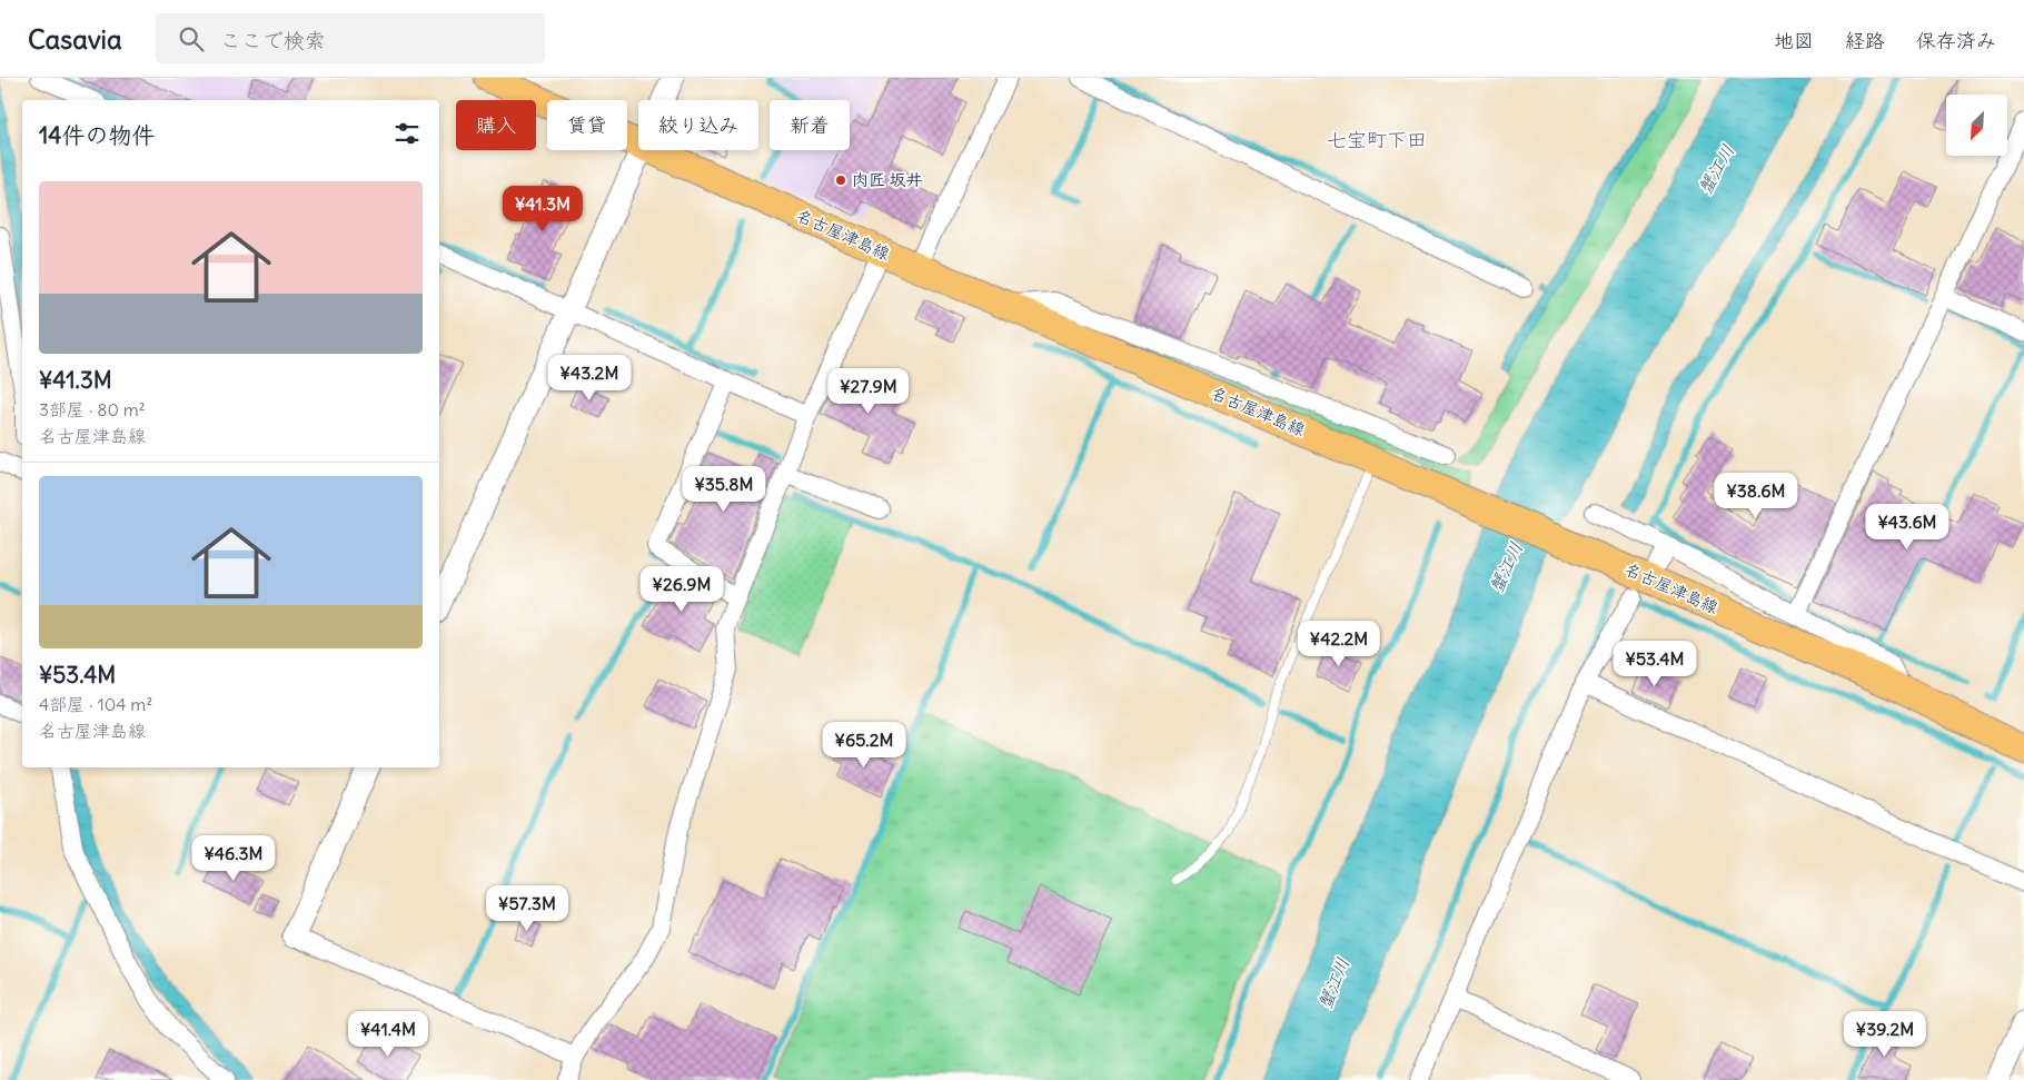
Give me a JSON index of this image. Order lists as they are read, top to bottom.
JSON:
{
  "streets": {
    "main road": ["名古屋津島線"]
  },
  "districts": ["七宝町下田"],
  "water": ["蟹江川"],
  "places": ["肉匠 坂井"],
  "north": "bottom left",
  "page": {
    "header": "Casavia",
    "search": "ここで検索",
    "nav": ["地図", "経路", "保存済み"],
    "chip": [
      "購入",
      "賃貸",
      "絞り込み",
      "新着"
    ],
    "heading": "14件の物件",
    "list": [
      {
        "name": "¥41.3M",
        "note": "3部屋 · 80 m² · 名古屋津島線"
      },
      {
        "name": "¥53.4M",
        "note": "4部屋 · 104 m² · 名古屋津島線"
      }
    ],
    "price": [
      "¥41.3M",
      "¥43.2M",
      "¥27.9M",
      "¥35.8M",
      "¥38.6M",
      "¥43.6M",
      "¥26.9M",
      "¥42.2M",
      "¥53.4M",
      "¥65.2M",
      "¥46.3M",
      "¥57.3M",
      "¥41.4M",
      "¥39.2M"
    ]
  }
}
